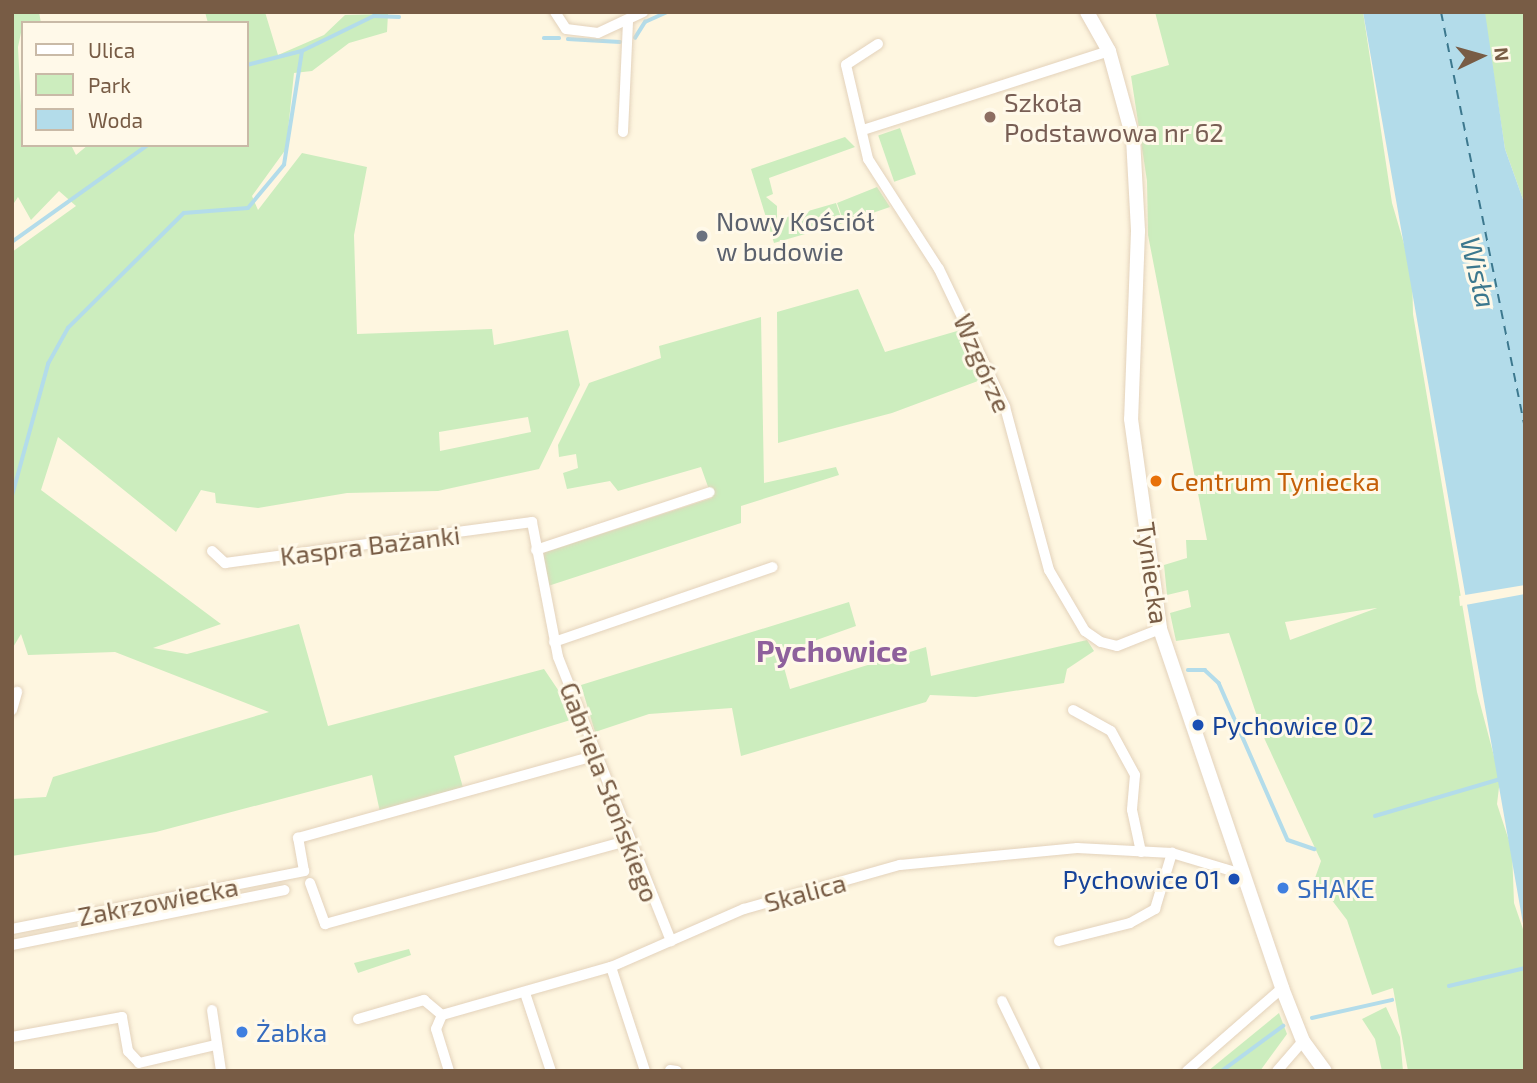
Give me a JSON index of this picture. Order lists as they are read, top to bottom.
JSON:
{
  "streets": {
    "street": [
      "Wzgórze",
      "Kaspra Bażanki",
      "Tyniecka",
      "Gabriela Słońskiego",
      "Skalica",
      "Zakrzowiecka"
    ]
  },
  "crossings": [
    ["Wzgórze", "Tyniecka"],
    ["Kaspra Bażanki", "Gabriela Słońskiego"],
    ["Tyniecka", "Skalica"],
    ["Gabriela Słońskiego", "Skalica"],
    ["Gabriela Słońskiego", "Zakrzowiecka"]
  ],
  "districts": ["Pychowice"],
  "water": ["Wisła"],
  "places": [
    "Szkoła Podstawowa nr 62",
    "Nowy Kościół w budowie",
    "Centrum Tyniecka",
    "Pychowice 02",
    "Pychowice 01",
    "SHAKE",
    "Żabka"
  ],
  "legend": ["Ulica", "Park", "Woda"],
  "north": "right"
}
